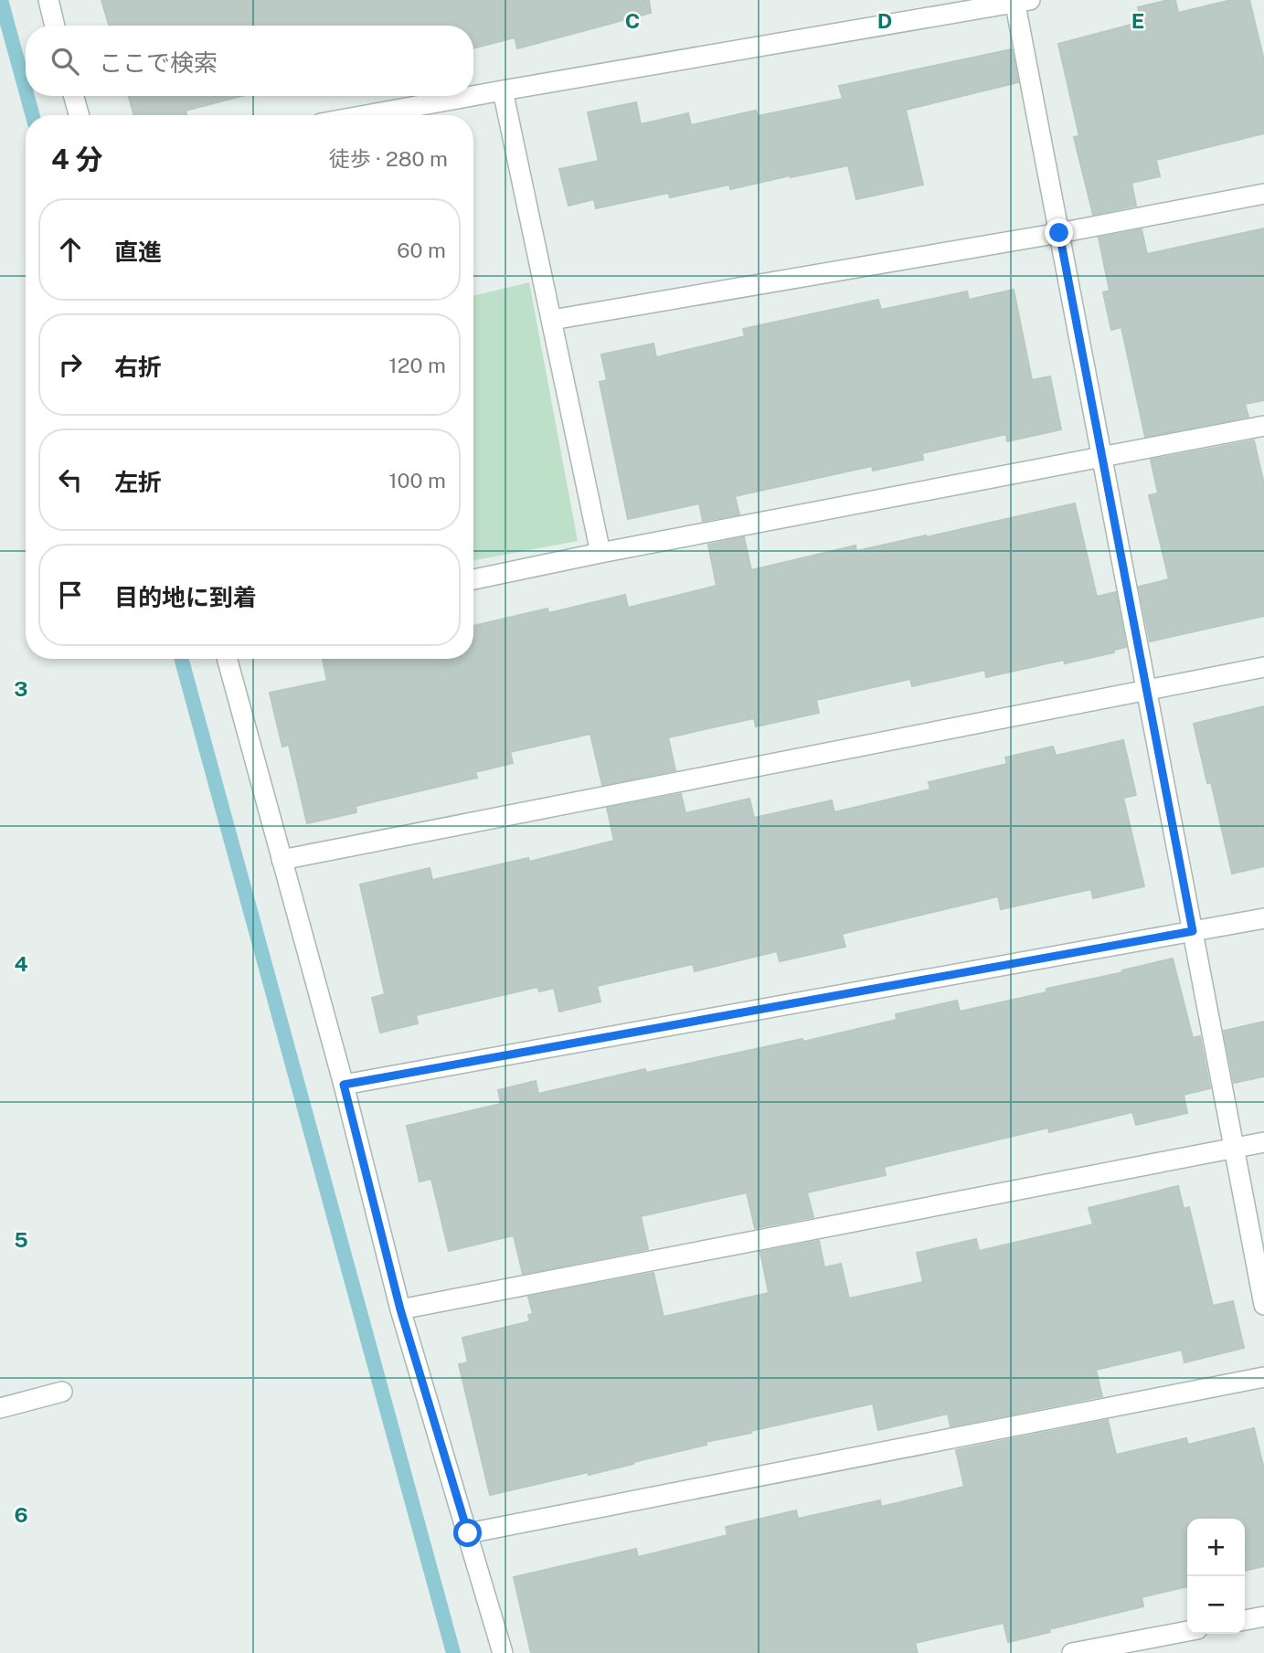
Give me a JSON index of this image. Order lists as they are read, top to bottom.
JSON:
{
  "page": {
    "search": "ここで検索",
    "heading": ["4 分", "徒歩 · 280 m"],
    "list": [
      ["直進", "60 m"],
      ["右折", "120 m"],
      ["左折", "100 m"],
      "目的地に到着"
    ],
    "map_buttons": ["+", "−"]
  },
  "grid": {
    "columns": ["C", "D", "E"],
    "rows": [
      "3",
      "4",
      "5",
      "6"
    ]
  }
}
